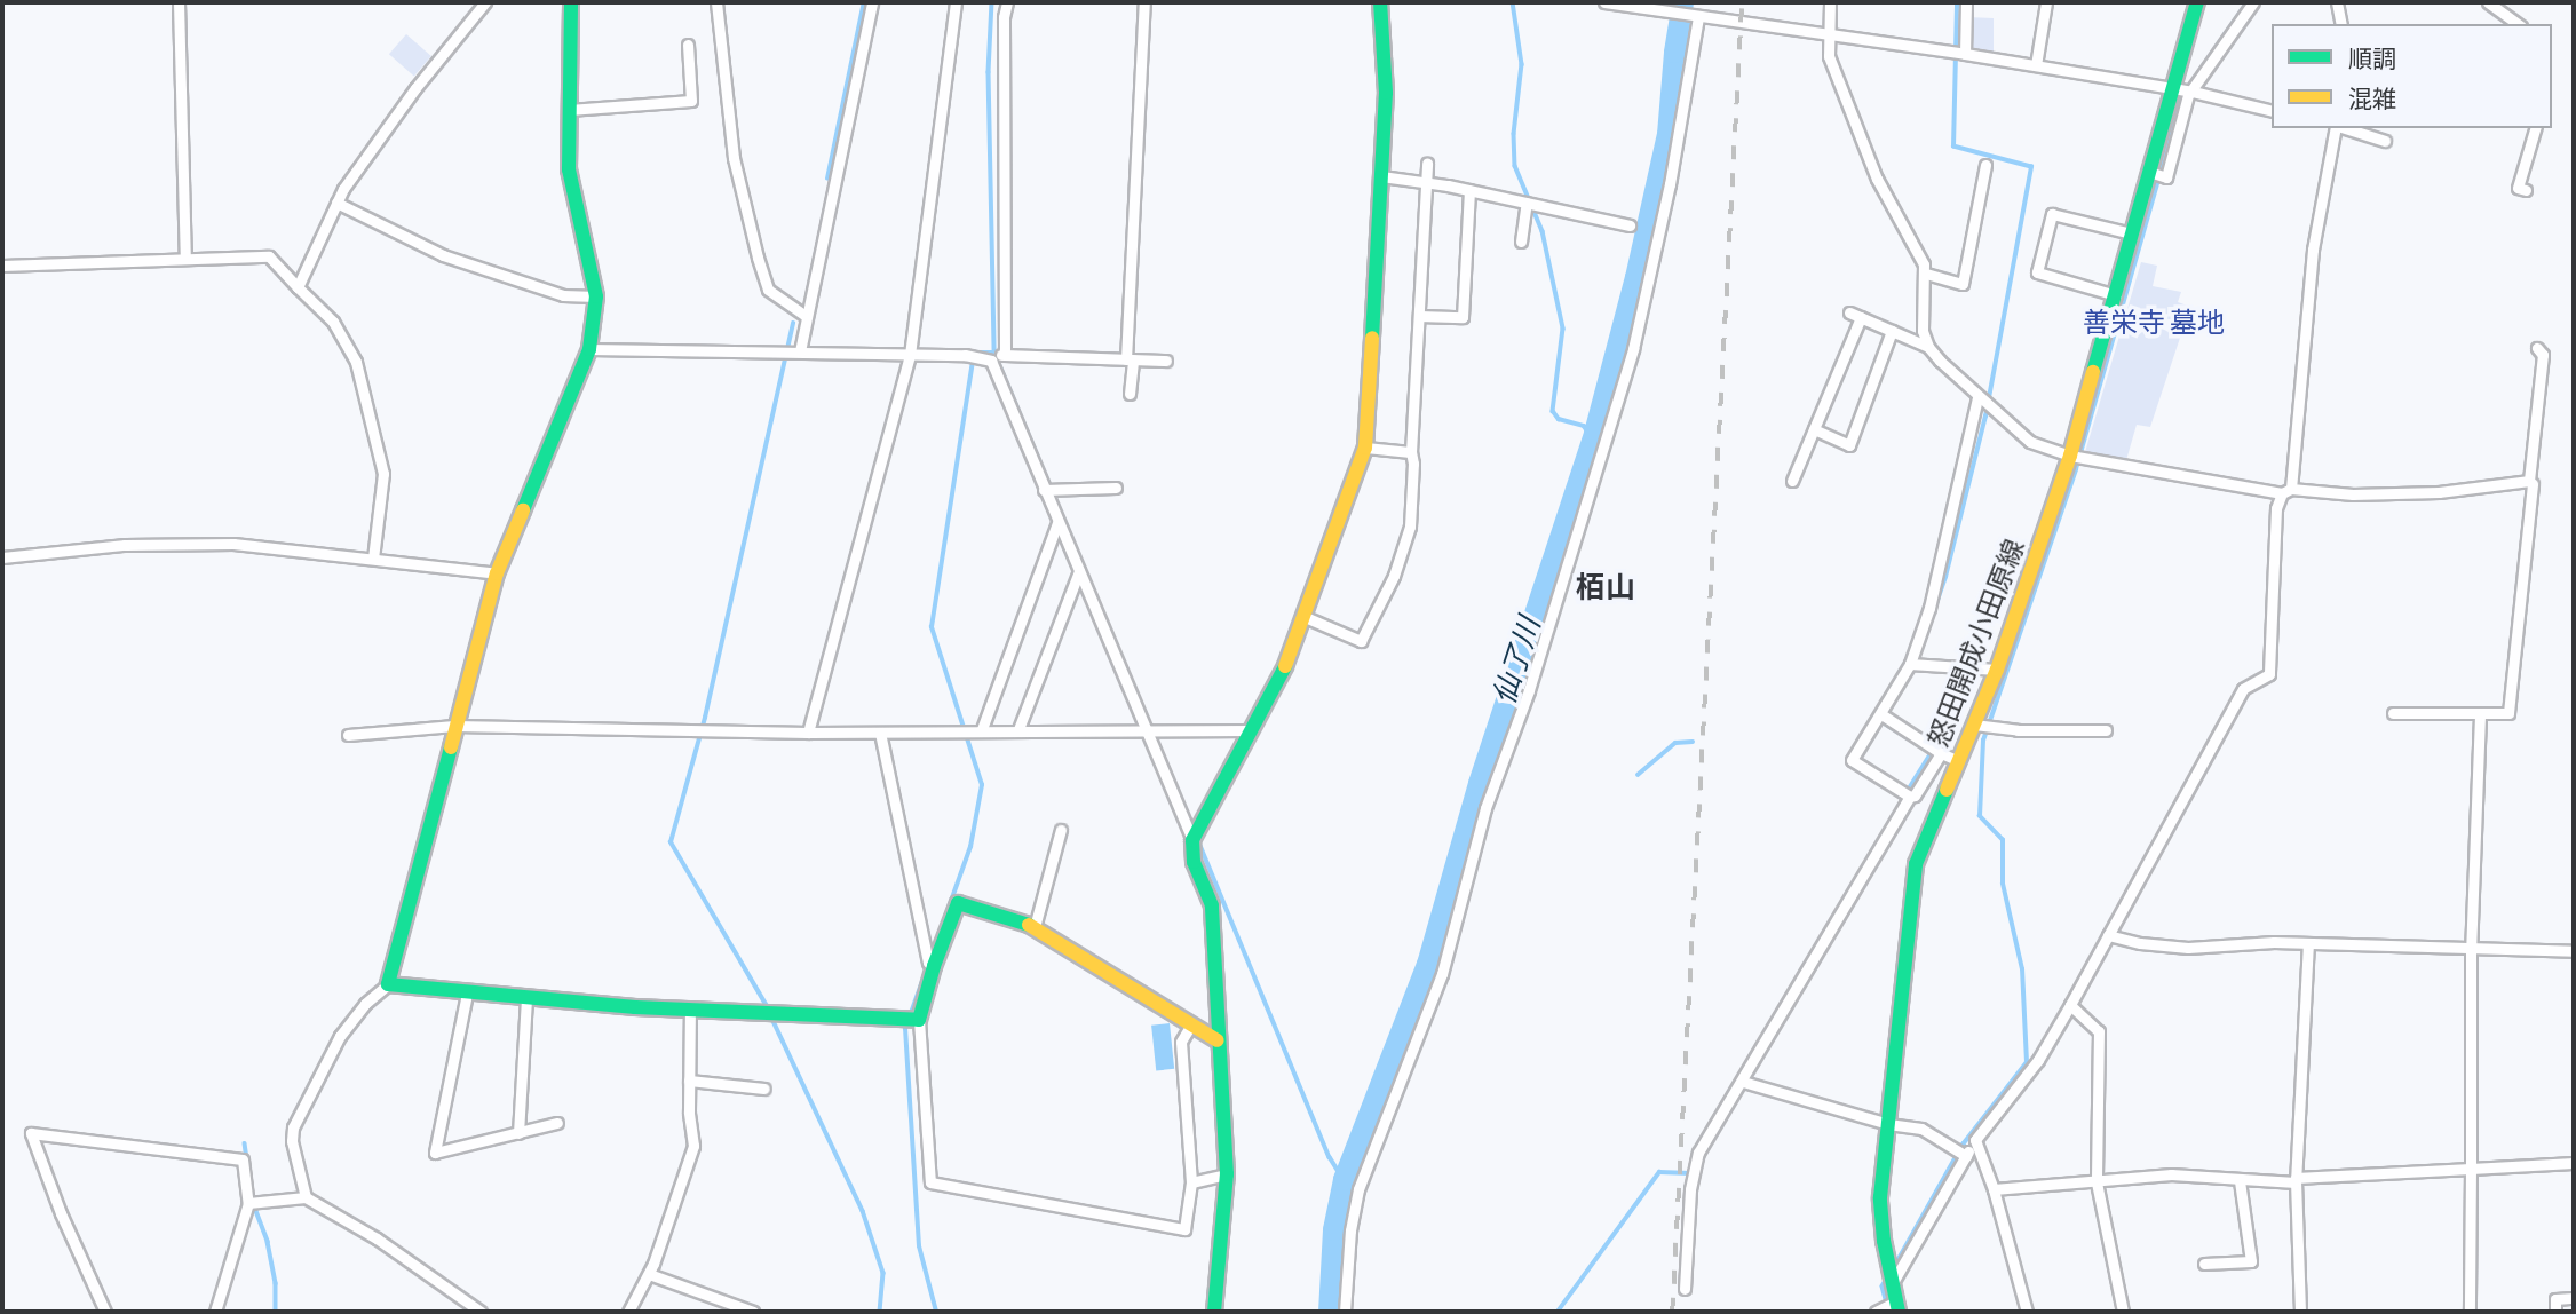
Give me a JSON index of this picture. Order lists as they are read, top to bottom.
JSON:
{
  "streets": {
    "street": ["怒田開成小田原線"]
  },
  "districts": ["栢山"],
  "water": ["仙了川"],
  "parks": ["善栄寺 墓地"],
  "legend": ["順調", "混雑"]
}
